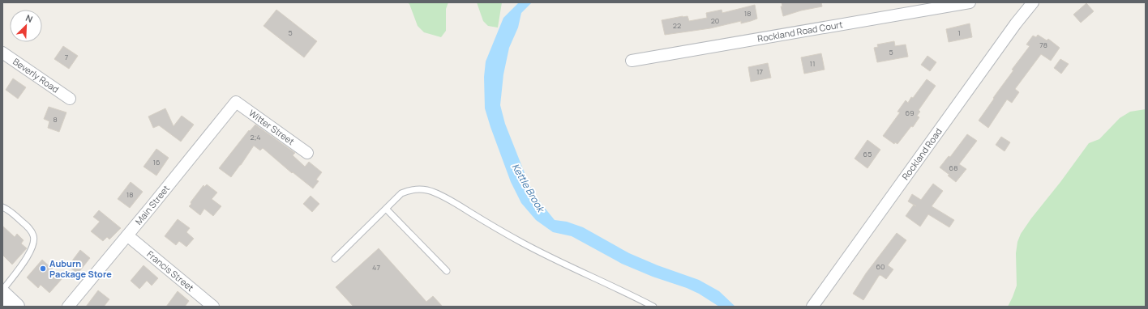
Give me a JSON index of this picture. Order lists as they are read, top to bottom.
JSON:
{
  "streets": {
    "street": [
      "Rockland Road Court",
      "Beverly Road",
      "Witter Street",
      "Rockland Road",
      "Main Street",
      "Francis Street"
    ]
  },
  "crossings": [
    ["Witter Street", "Main Street"],
    ["Main Street", "Francis Street"]
  ],
  "water": ["Kettle Brook"],
  "places": ["Auburn Package Store"],
  "house_numbers": [
    "18",
    "20",
    "22",
    "5",
    "1",
    "78",
    "5",
    "7",
    "11",
    "17",
    "69",
    "8",
    "2;4",
    "65",
    "16",
    "68",
    "18",
    "60",
    "47"
  ],
  "north": "top right"
}
